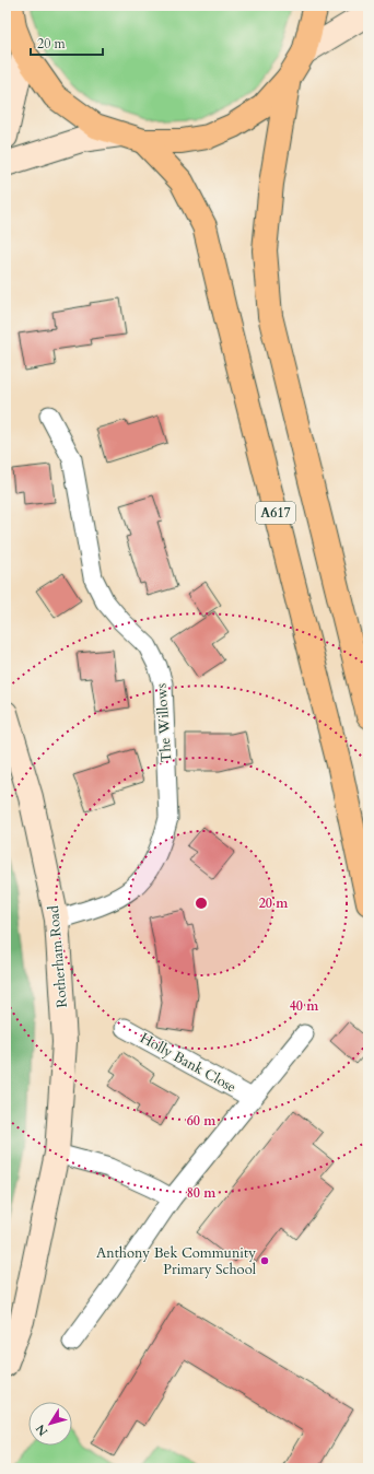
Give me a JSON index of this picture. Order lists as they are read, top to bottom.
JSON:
{
  "streets": {
    "highway": ["A617"],
    "main road": ["Rotherham Road"],
    "street": ["The Willows", "Holly Bank Close"]
  },
  "crossings": [
    ["The Willows", "Rotherham Road"]
  ],
  "places": ["Anthony Bek Community Primary School"],
  "scale_bar": "20 m",
  "north": "bottom left",
  "rings": [
    "20 m",
    "40 m",
    "60 m",
    "80 m"
  ]
}
